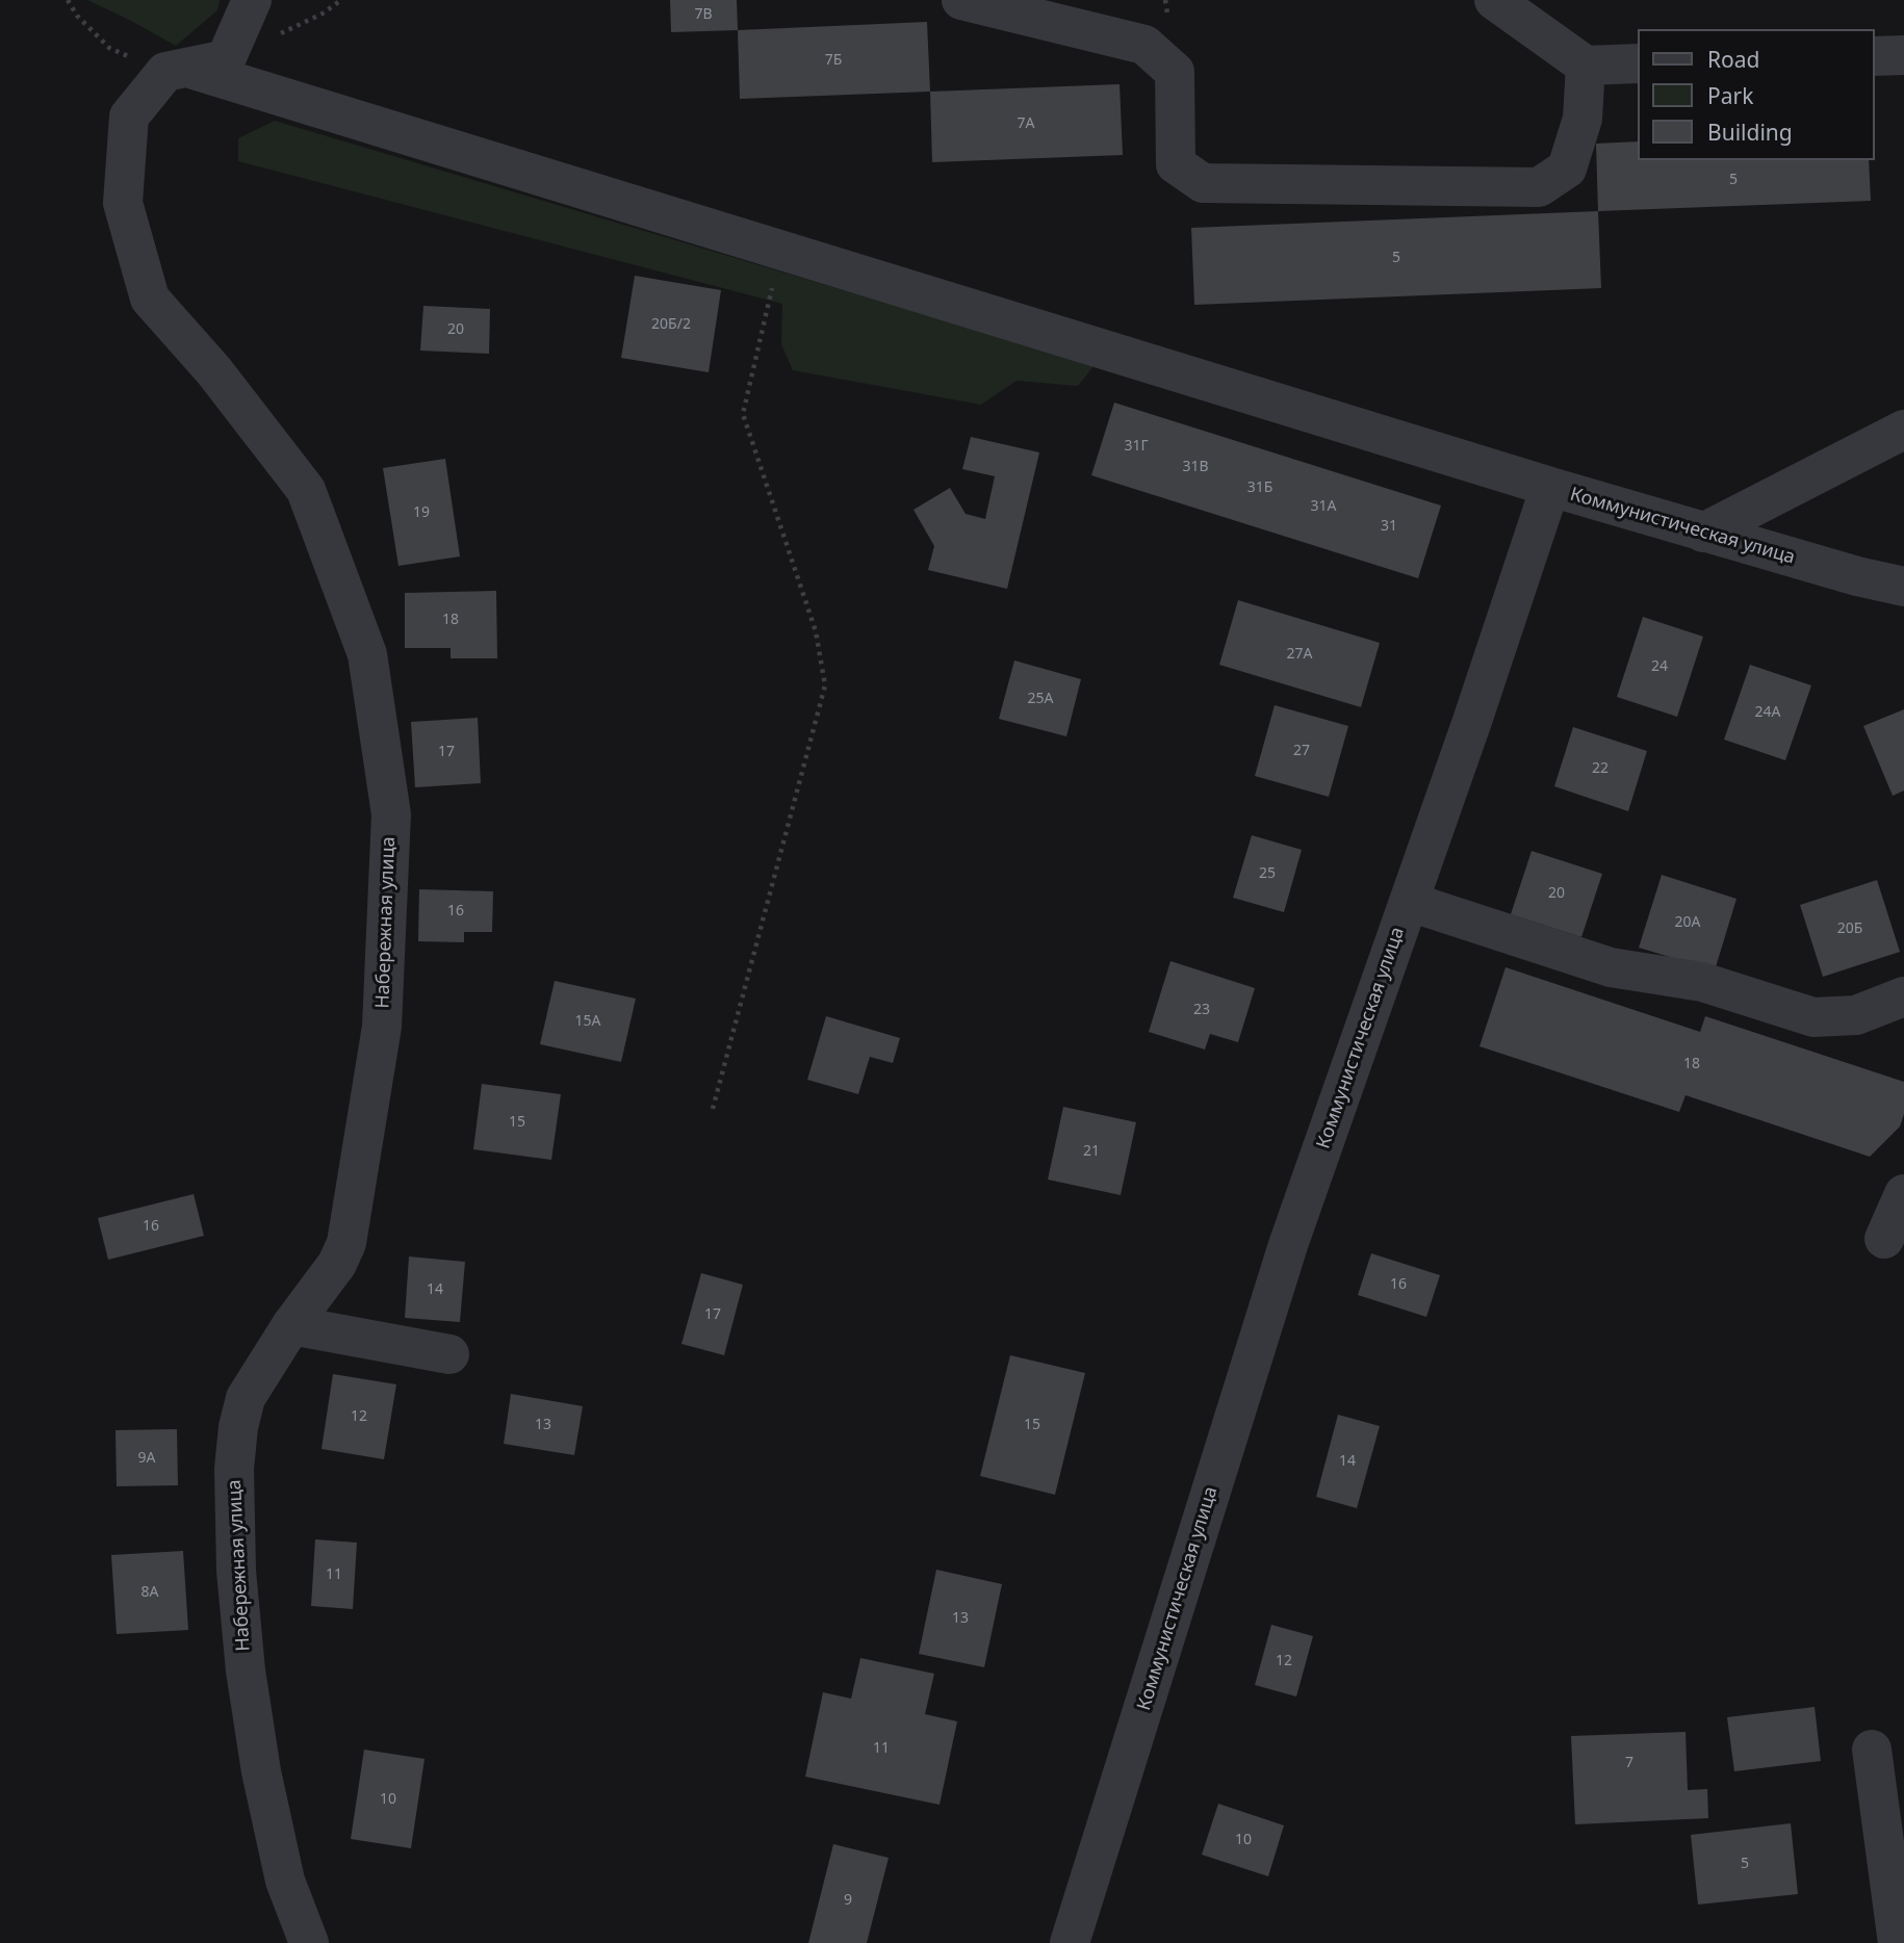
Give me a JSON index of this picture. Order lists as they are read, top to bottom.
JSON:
{
  "streets": {
    "street": ["Коммунистическая улица", "Набережная улица"]
  },
  "house_numbers": [
    "7В",
    "7Б",
    "7А",
    "5",
    "5",
    "20Б/2",
    "20",
    "31Г",
    "31В",
    "31Б",
    "31А",
    "19",
    "31",
    "18",
    "27А",
    "24",
    "25А",
    "24А",
    "27",
    "17",
    "22",
    "25",
    "20",
    "16",
    "20А",
    "20Б",
    "23",
    "15А",
    "18",
    "15",
    "21",
    "16",
    "16",
    "14",
    "17",
    "12",
    "13",
    "15",
    "9А",
    "14",
    "11",
    "8А",
    "13",
    "12",
    "11",
    "7",
    "10",
    "10",
    "5",
    "9"
  ],
  "legend": ["Road", "Park", "Building"]
}
